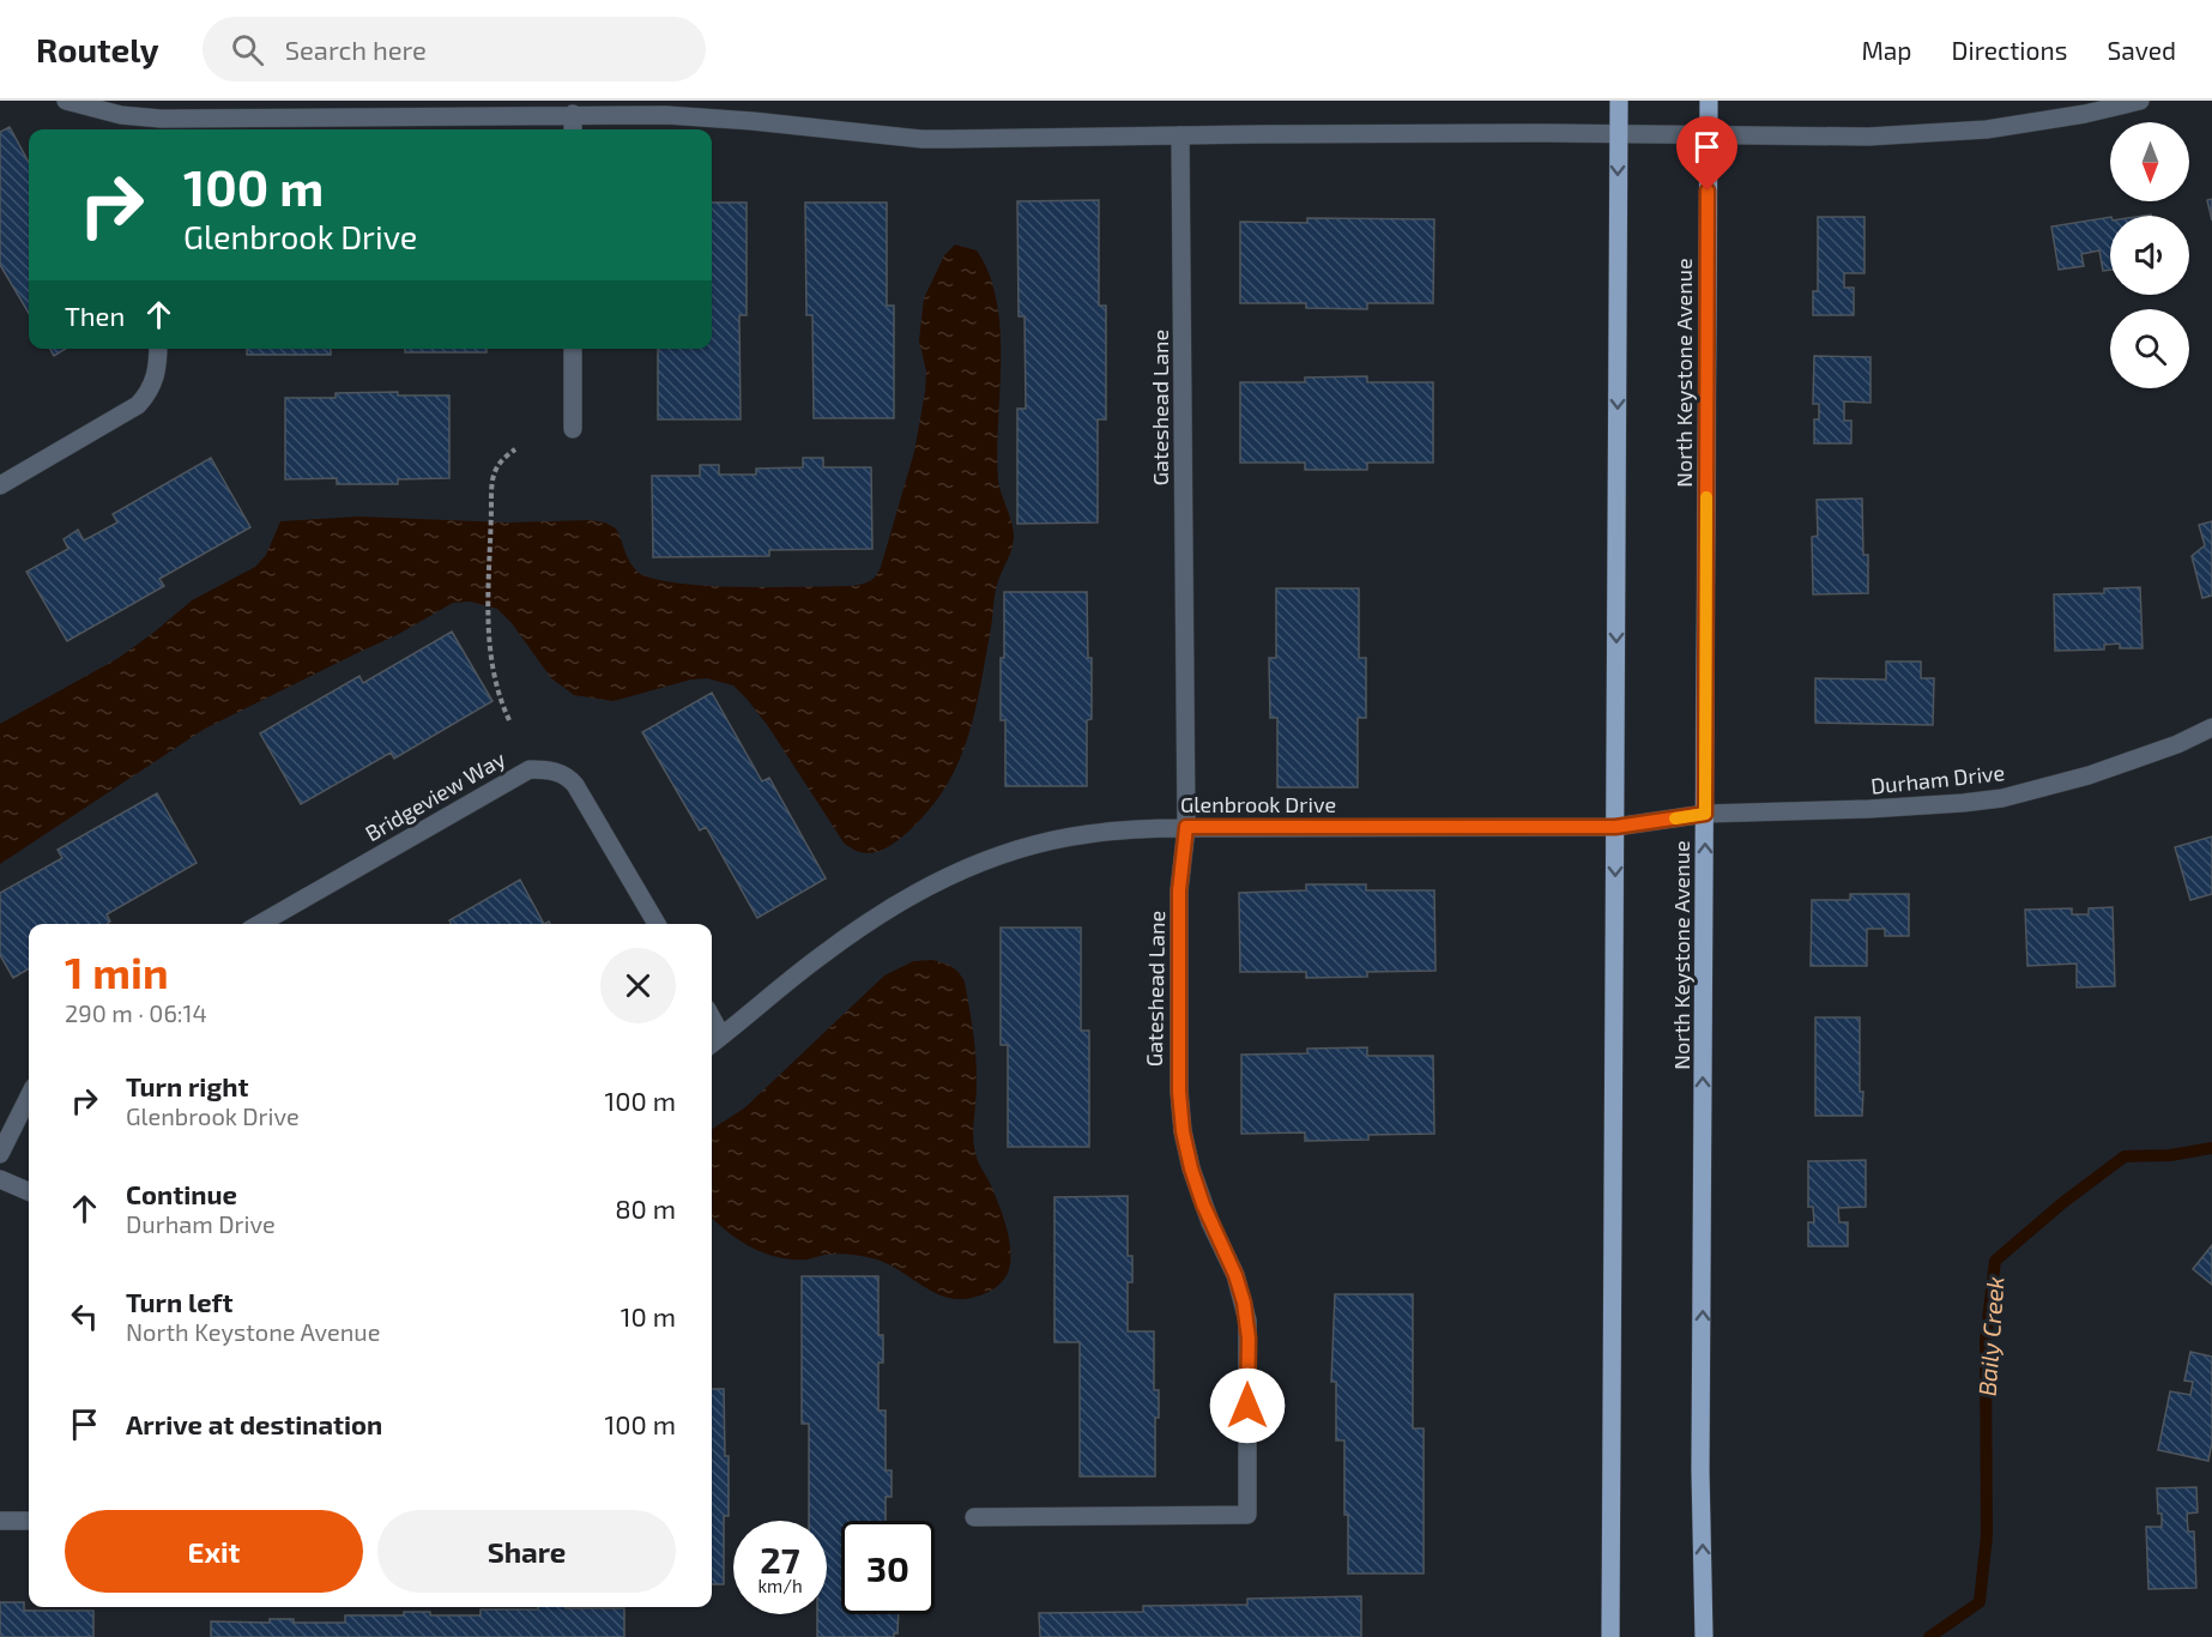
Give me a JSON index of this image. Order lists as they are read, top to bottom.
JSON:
{
  "streets": {
    "main road": ["North Keystone Avenue"],
    "street": [
      "Gateshead Lane",
      "Durham Drive",
      "Bridgeview Way",
      "Glenbrook Drive"
    ]
  },
  "crossings": [
    ["North Keystone Avenue", "Durham Drive"],
    ["Gateshead Lane", "Glenbrook Drive"],
    ["Durham Drive", "Glenbrook Drive"]
  ],
  "water": ["Baily Creek"],
  "north": "bottom",
  "page": {
    "header": "Routely",
    "search": "Search here",
    "nav": ["Map", "Directions", "Saved"],
    "turn": ["100 m", "Glenbrook Drive"],
    "then": "Then",
    "heading": ["1 min", "290 m · 06:14"],
    "list": [
      {
        "name": "Turn right",
        "note": "Glenbrook Drive",
        "value": "100 m"
      },
      {
        "name": "Continue",
        "note": "Durham Drive",
        "value": "80 m"
      },
      {
        "name": "Turn left",
        "note": "North Keystone Avenue",
        "value": "10 m"
      },
      {
        "name": "Arrive at destination",
        "value": "100 m"
      }
    ],
    "buttons": ["Exit", "Share"],
    "speed": "27 km/h",
    "limit": "30"
  }
}
